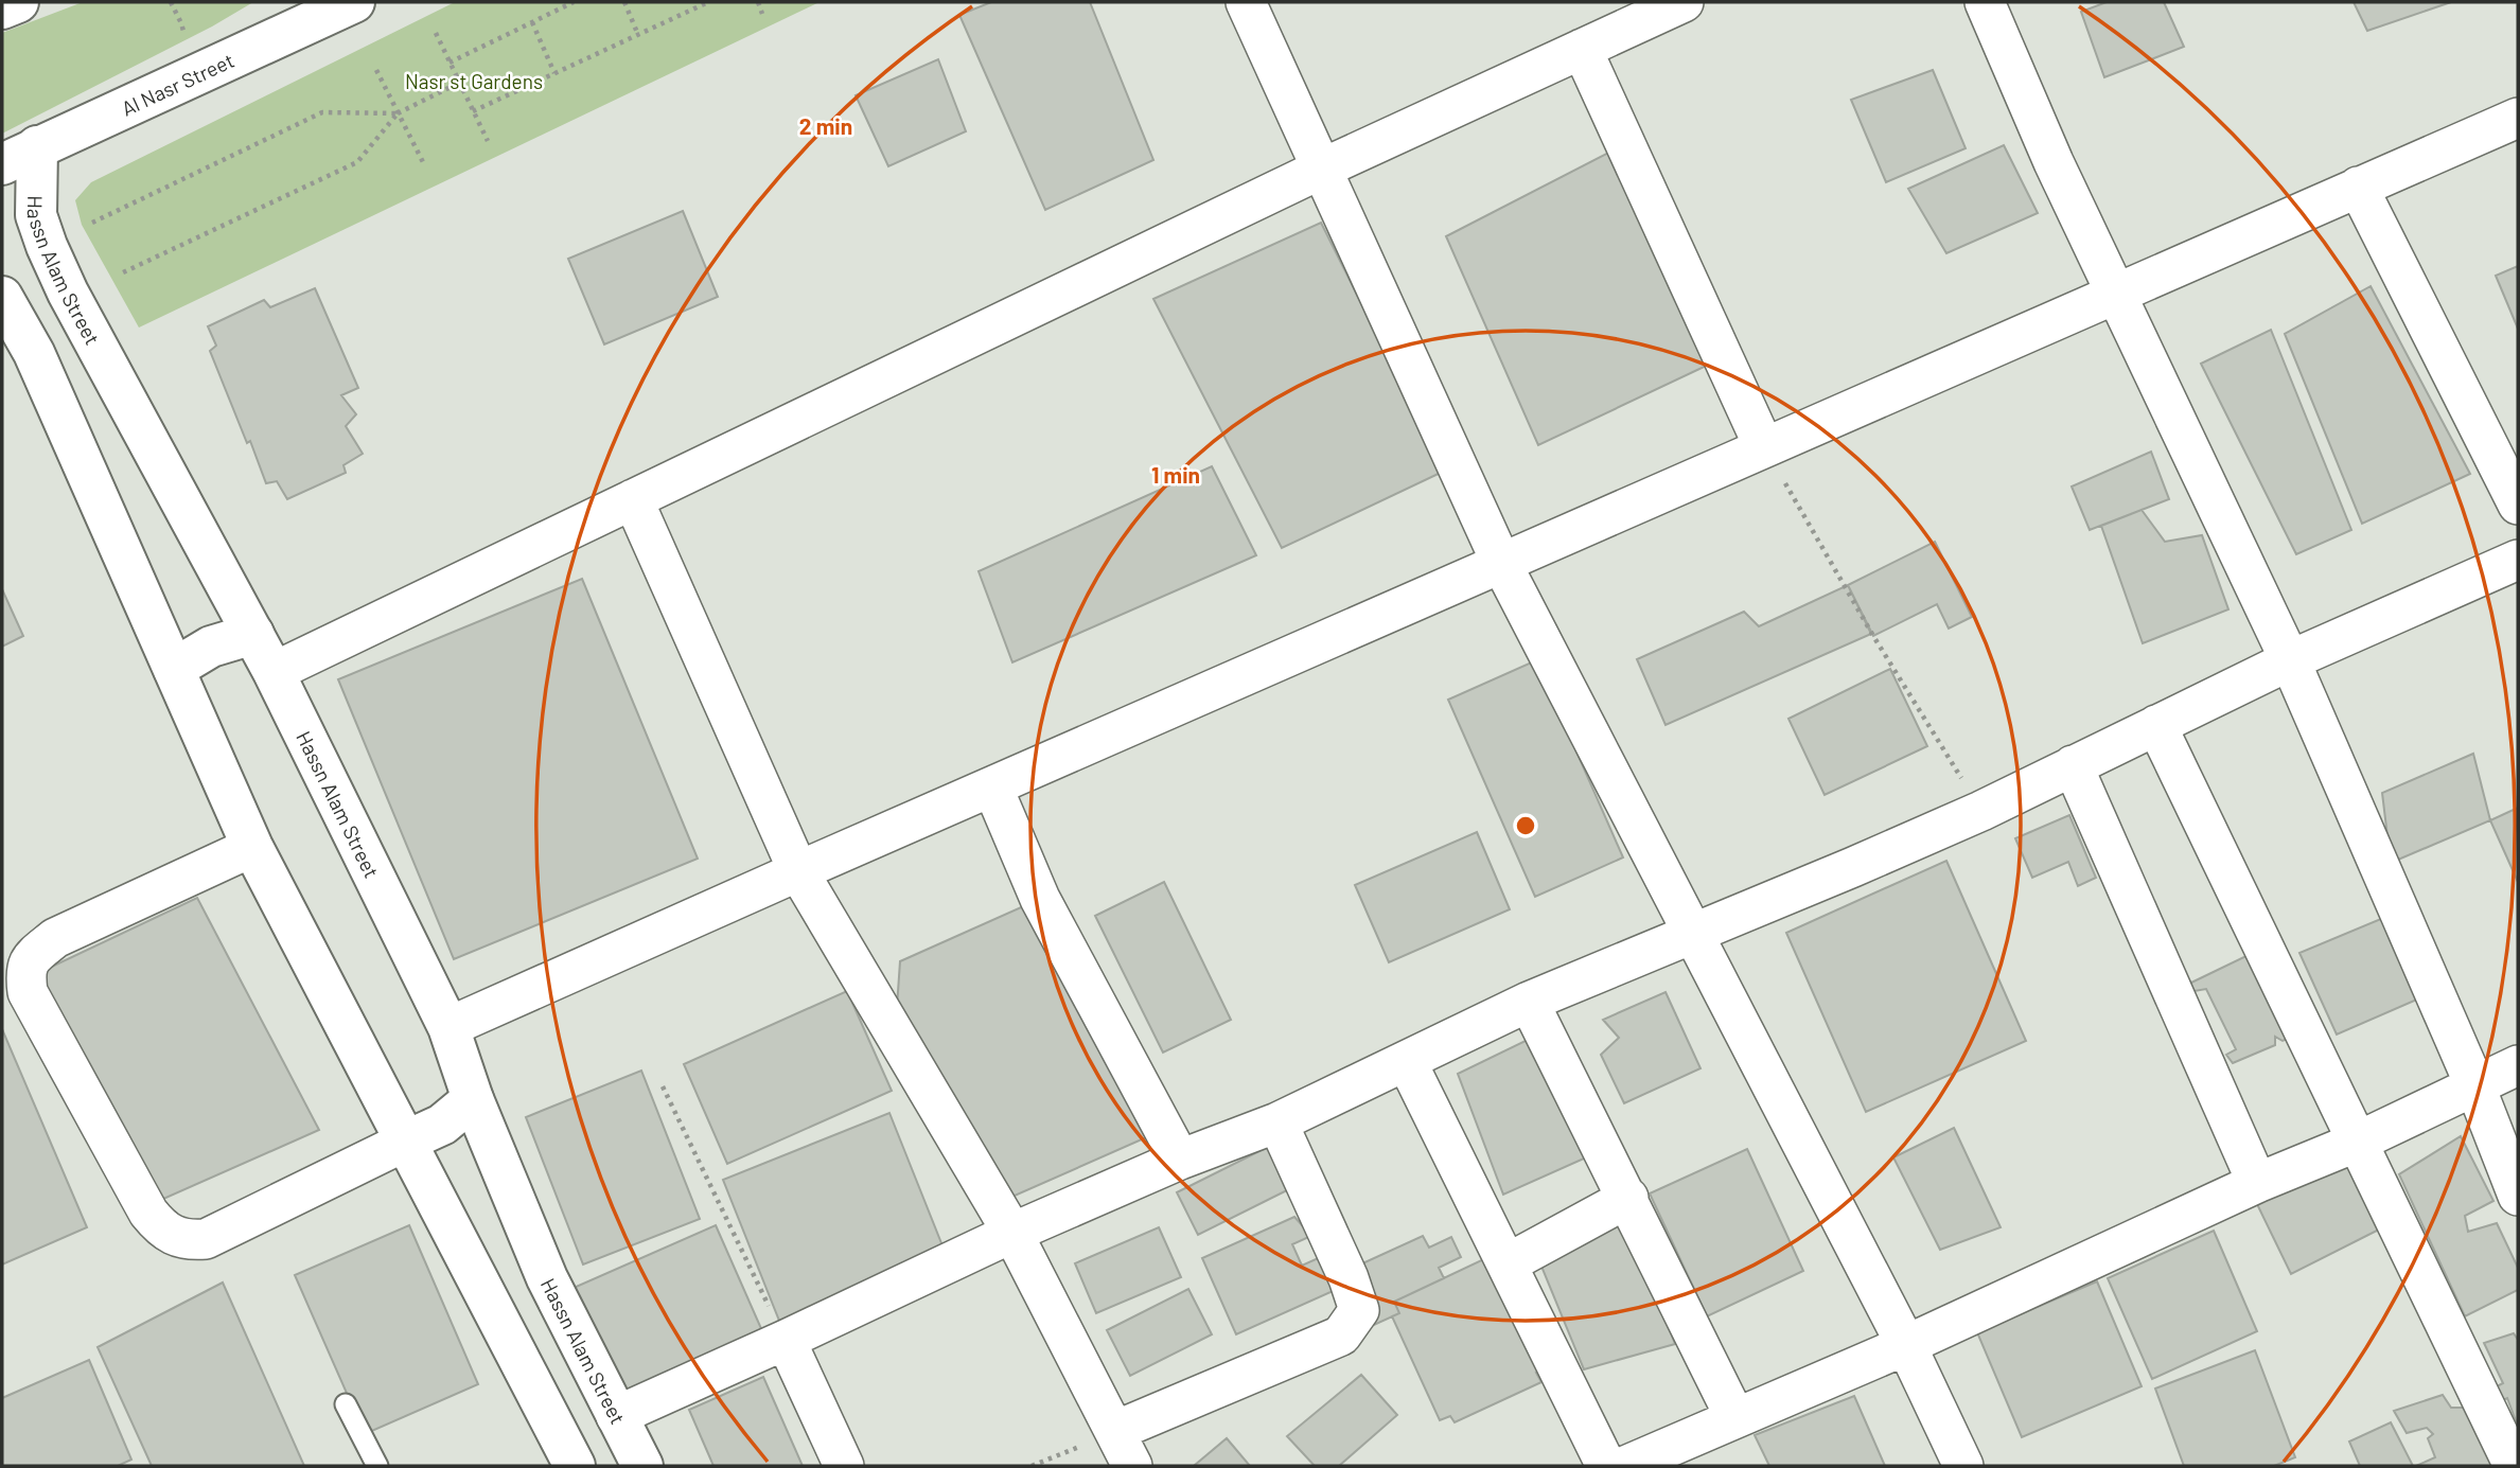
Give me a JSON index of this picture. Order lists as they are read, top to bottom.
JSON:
{
  "streets": {
    "street": ["Al Nasr Street", "Hassn Alam Street"]
  },
  "crossings": [
    ["Al Nasr Street", "Hassn Alam Street"]
  ],
  "parks": ["Nasr st Gardens"],
  "rings": ["2 min", "1 min"]
}
